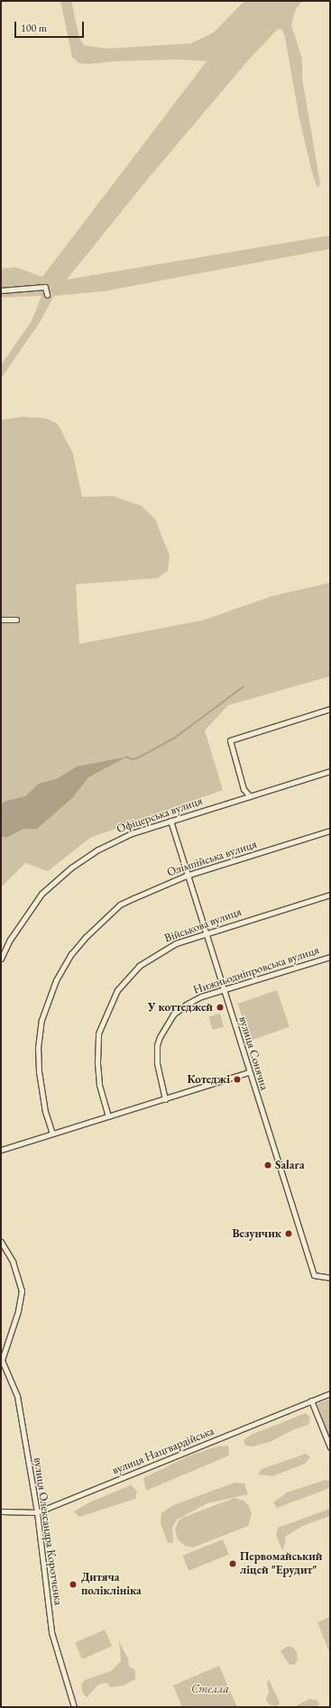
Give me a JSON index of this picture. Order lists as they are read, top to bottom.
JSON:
{
  "streets": {
    "street": [
      "Офіцерська вулиця",
      "Олімпійська вулиця",
      "Військова вулиця",
      "Нижньодніпровська вулиця",
      "вулиця Сонячна",
      "вулиця Нацгвардійська",
      "вулиця Олександра Коротченка"
    ]
  },
  "crossings": [
    ["Офіцерська вулиця", "вулиця Сонячна"],
    ["Олімпійська вулиця", "вулиця Сонячна"],
    ["Військова вулиця", "вулиця Сонячна"],
    ["Нижньодніпровська вулиця", "вулиця Сонячна"],
    ["вулиця Нацгвардійська", "вулиця Олександра Коротченка"]
  ],
  "parks": ["Стелла"],
  "places": [
    "У коттеджей",
    "Котеджі",
    "Salara",
    "Везунчик",
    "Первомайський ліцей \"Ерудит\"",
    "Дитяча поліклініка"
  ],
  "scale_bar": "100 m"
}
